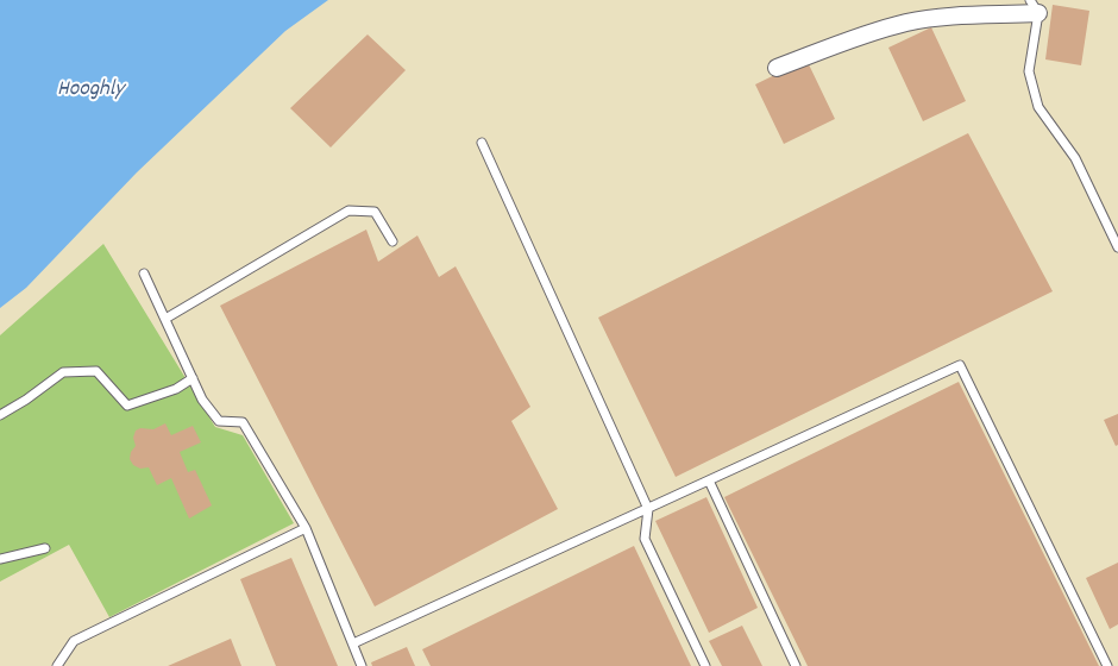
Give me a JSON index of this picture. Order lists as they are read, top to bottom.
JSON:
{
  "water": ["Hooghly"]
}
